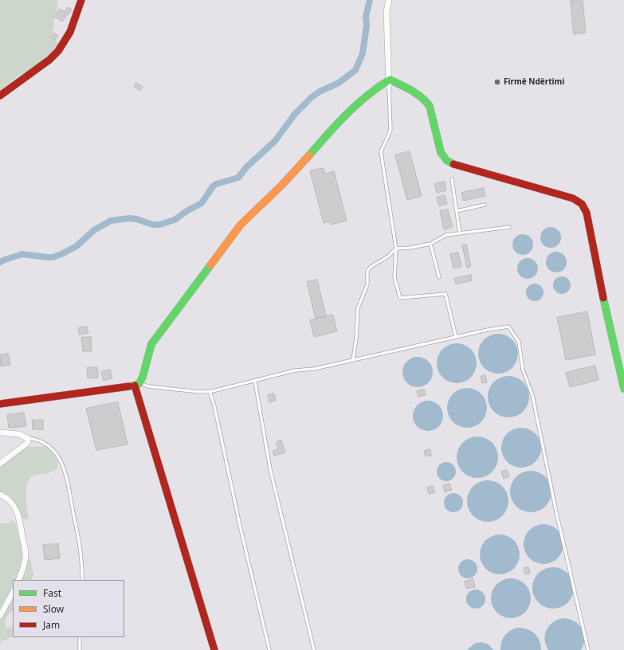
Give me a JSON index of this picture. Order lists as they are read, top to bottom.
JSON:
{
  "places": ["Firmë Ndërtimi"],
  "legend": ["Fast", "Slow", "Jam"]
}
